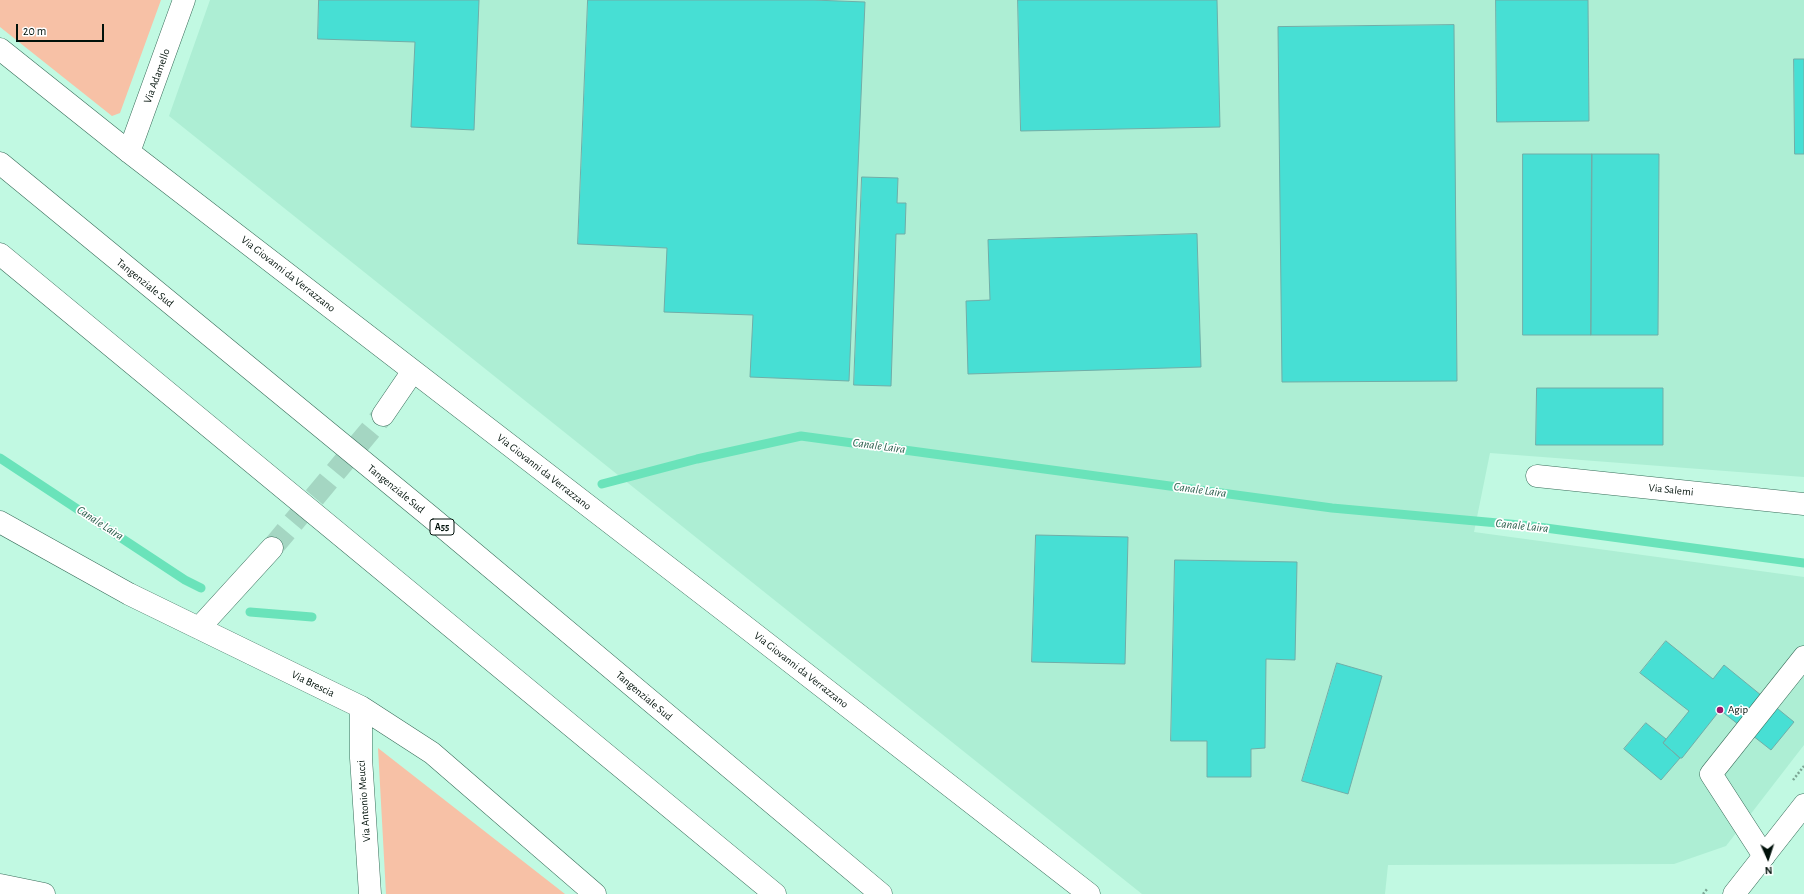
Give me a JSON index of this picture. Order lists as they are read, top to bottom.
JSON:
{
  "streets": {
    "main road": [
      "Via Adamello",
      "Via Giovanni da Verrazzano",
      "Tangenziale Sud",
      "Via Salemi",
      "A55",
      "Via Brescia",
      "Via Antonio Meucci"
    ]
  },
  "crossings": [
    ["Via Adamello", "Via Giovanni da Verrazzano"],
    ["Via Brescia", "Via Antonio Meucci"]
  ],
  "water": ["Canale Laira"],
  "places": ["Agip"],
  "scale_bar": "20 m",
  "north": "bottom"
}
